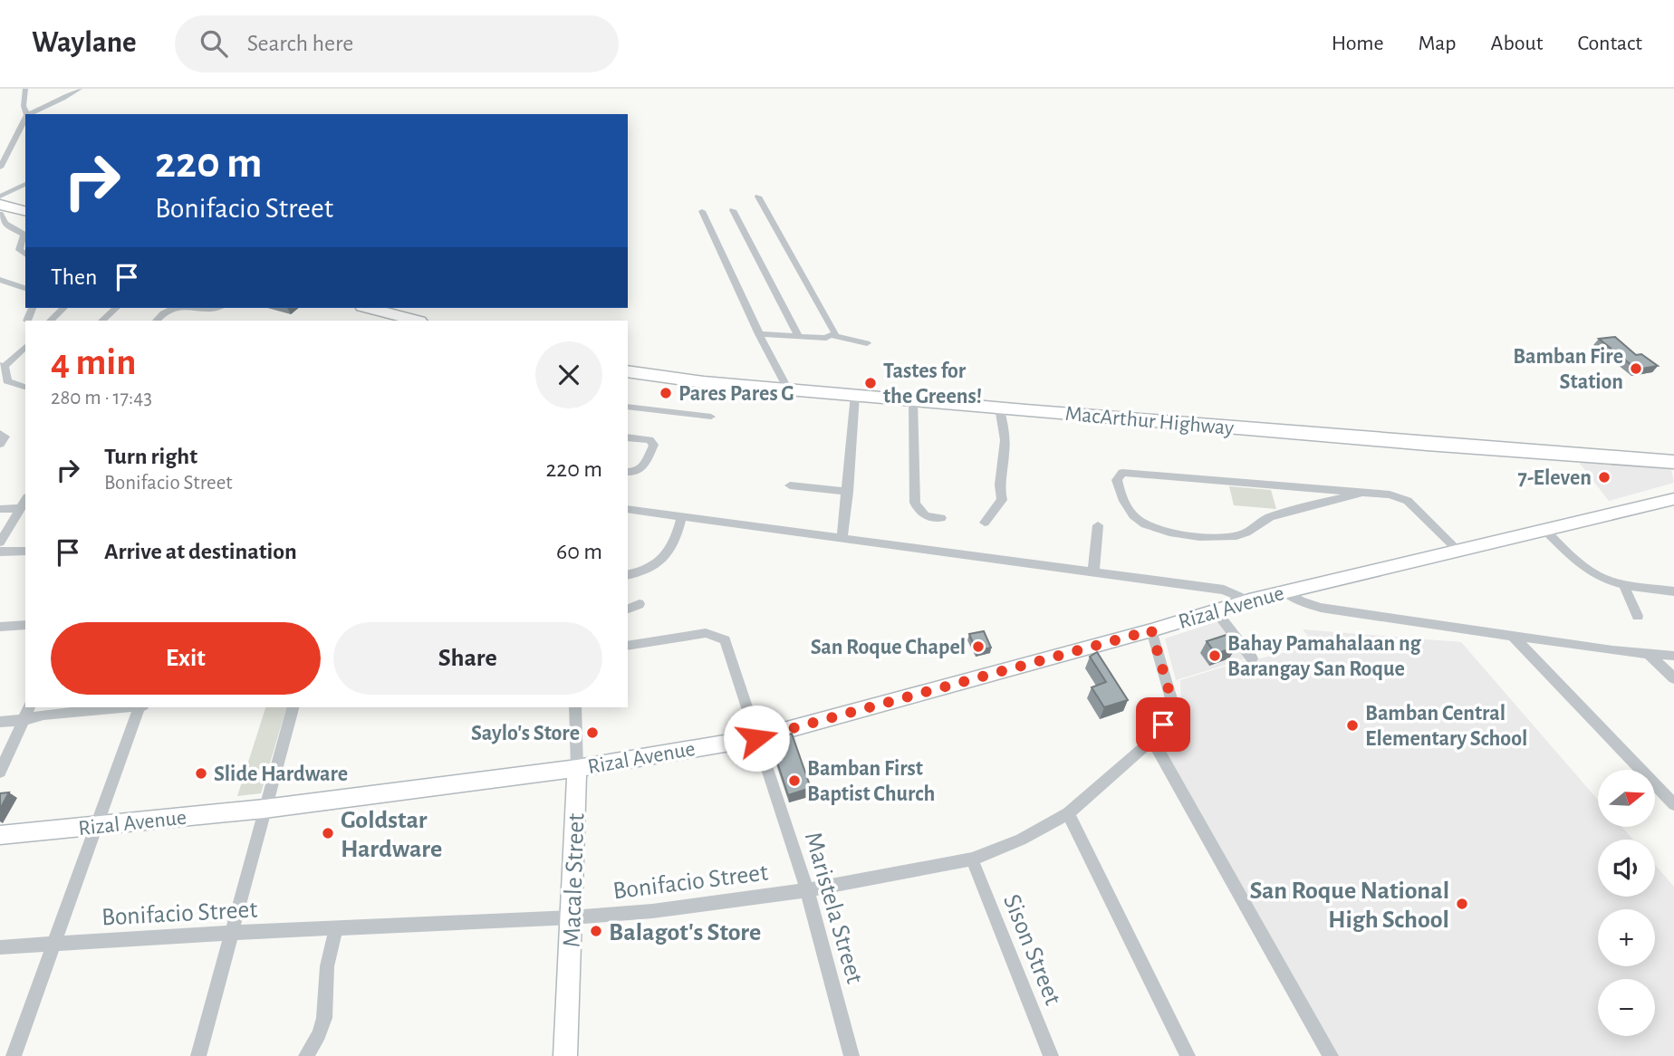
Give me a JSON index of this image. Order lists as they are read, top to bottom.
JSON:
{
  "streets": {
    "highway": ["MacArthur Highway"],
    "street": [
      "Rizal Avenue",
      "Macale Street",
      "Bonifacio Street",
      "Maristela Street",
      "Sison Street"
    ]
  },
  "crossings": [
    ["Rizal Avenue", "Macale Street"],
    ["Rizal Avenue", "Bonifacio Street"],
    ["Rizal Avenue", "Maristela Street"],
    ["Macale Street", "Bonifacio Street"],
    ["Bonifacio Street", "Maristela Street"],
    ["Bonifacio Street", "Sison Street"]
  ],
  "places": [
    "Bamban Fire Station",
    "Tastes for the Greens!",
    "Pares Pares G",
    "7-Eleven",
    "San Roque Chapel",
    "Bahay Pamahalaan ng Barangay San Roque",
    "Bamban Central Elementary School",
    "Saylo's Store",
    "Slide Hardware",
    "Bamban First Baptist Church",
    "Goldstar Hardware",
    "San Roque National High School",
    "Balagot's Store"
  ],
  "north": "right",
  "page": {
    "header": "Waylane",
    "search": "Search here",
    "nav": [
      "Home",
      "Map",
      "About",
      "Contact"
    ],
    "turn": ["220 m", "Bonifacio Street"],
    "then": "Then",
    "heading": ["4 min", "280 m · 17:43"],
    "list": [
      {
        "name": "Turn right",
        "note": "Bonifacio Street",
        "value": "220 m"
      },
      {
        "name": "Arrive at destination",
        "value": "60 m"
      }
    ],
    "buttons": ["Exit", "Share"],
    "map_buttons": ["+", "−"]
  }
}
